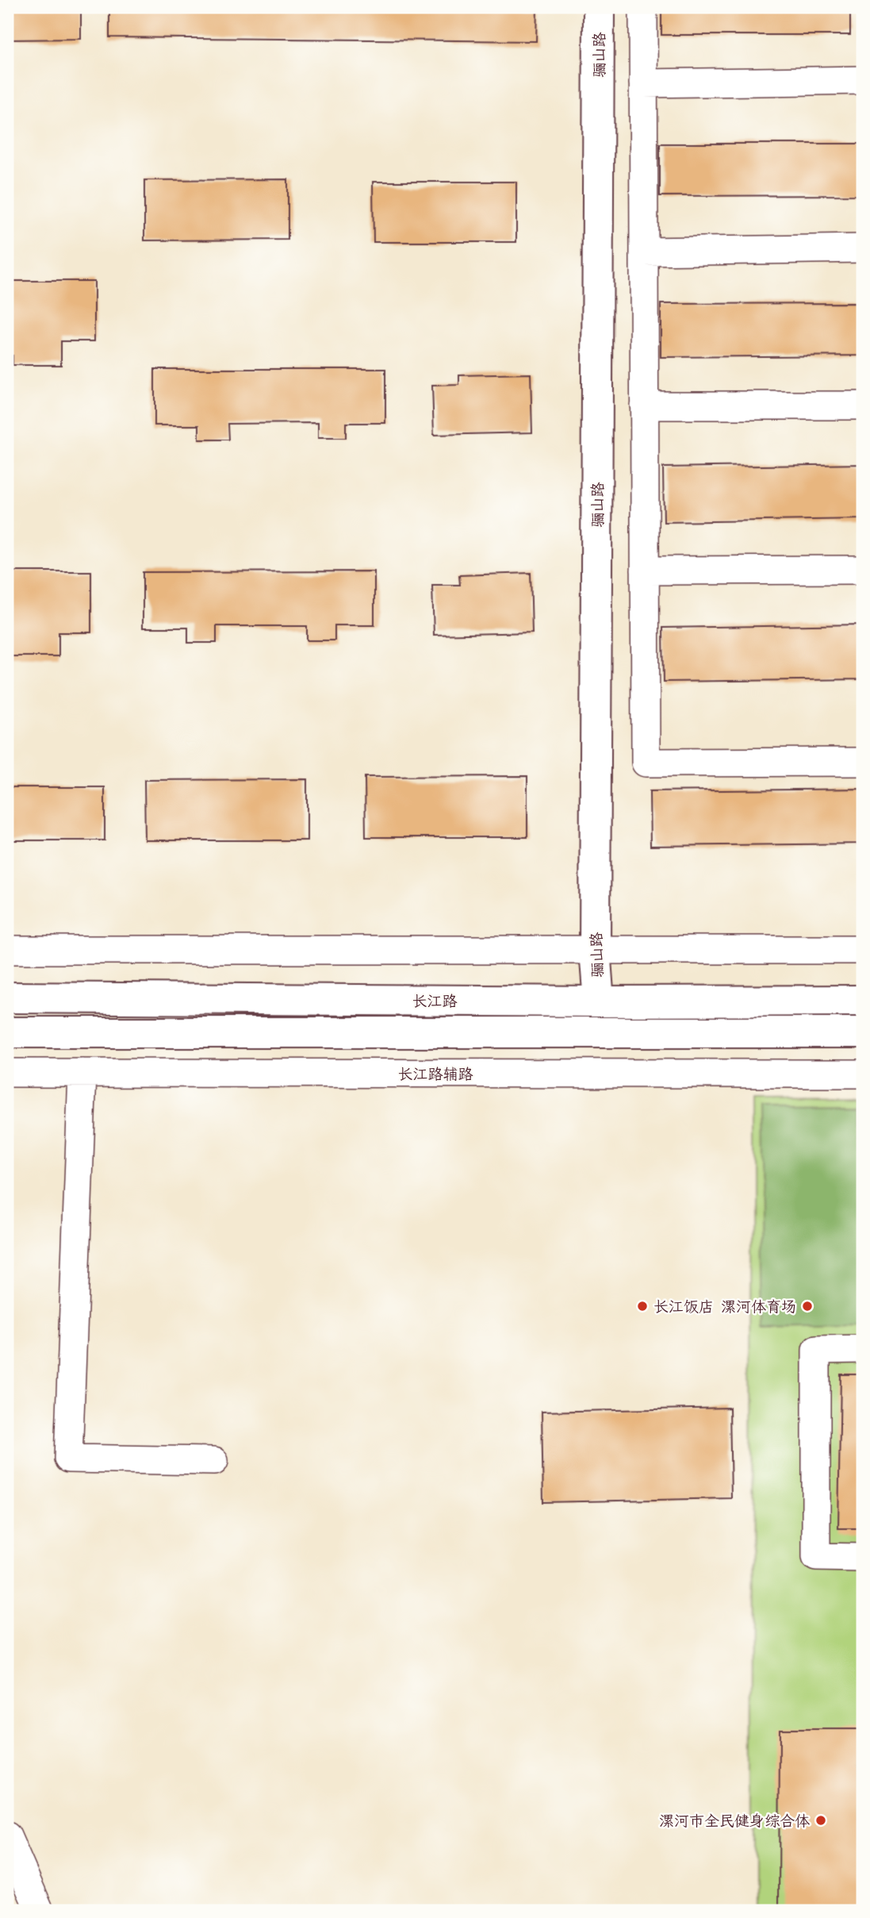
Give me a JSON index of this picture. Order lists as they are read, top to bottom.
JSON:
{
  "streets": {
    "main road": ["骊山路", "长江路"],
    "street": ["长江路辅路"]
  },
  "crossings": [
    ["骊山路", "长江路"]
  ],
  "places": ["长江饭店", "漯河体育场", "漯河市全民健身综合体"]
}
